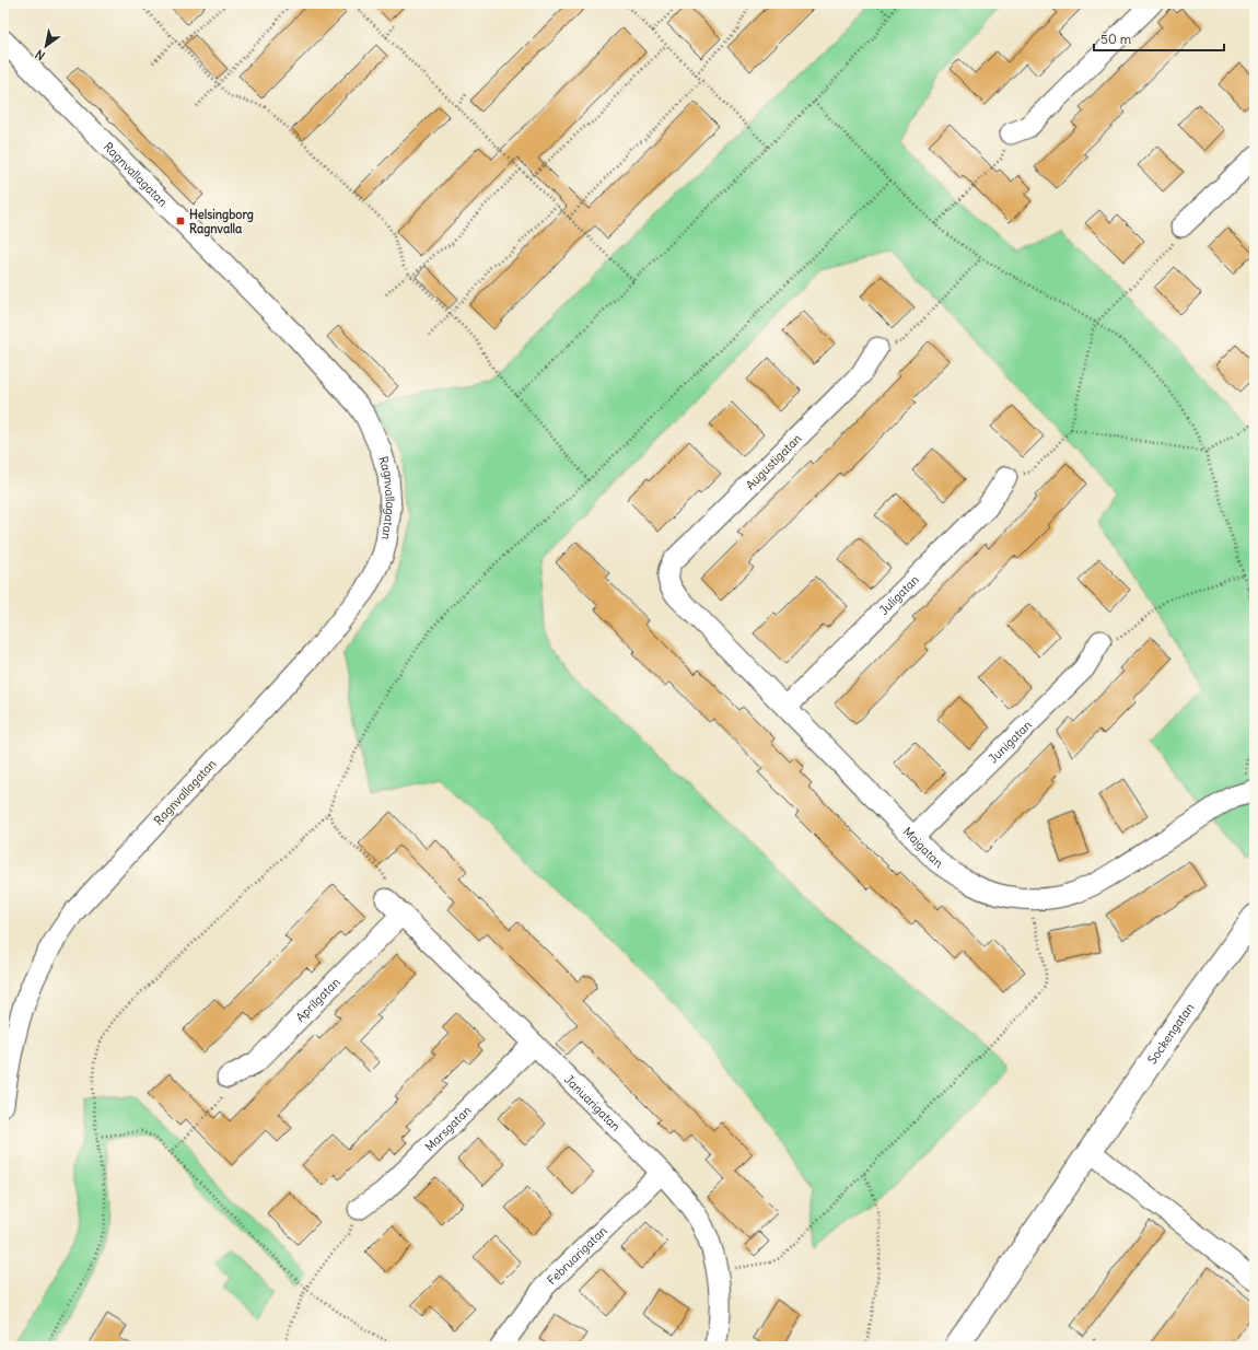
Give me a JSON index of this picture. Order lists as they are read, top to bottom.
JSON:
{
  "streets": {
    "street": [
      "Ragnvallagatan",
      "Augustigatan",
      "Juligatan",
      "Junigatan",
      "Majgatan",
      "Aprilgatan",
      "Sockengatan",
      "Januarigatan",
      "Marsgatan",
      "Februarigatan"
    ]
  },
  "crossings": [
    ["Augustigatan", "Majgatan"],
    ["Juligatan", "Majgatan"],
    ["Junigatan", "Majgatan"],
    ["Aprilgatan", "Januarigatan"],
    ["Januarigatan", "Marsgatan"],
    ["Januarigatan", "Februarigatan"]
  ],
  "places": {
    "transit": ["Helsingborg Ragnvalla"]
  },
  "scale_bar": "50 m",
  "north": "bottom left"
}
